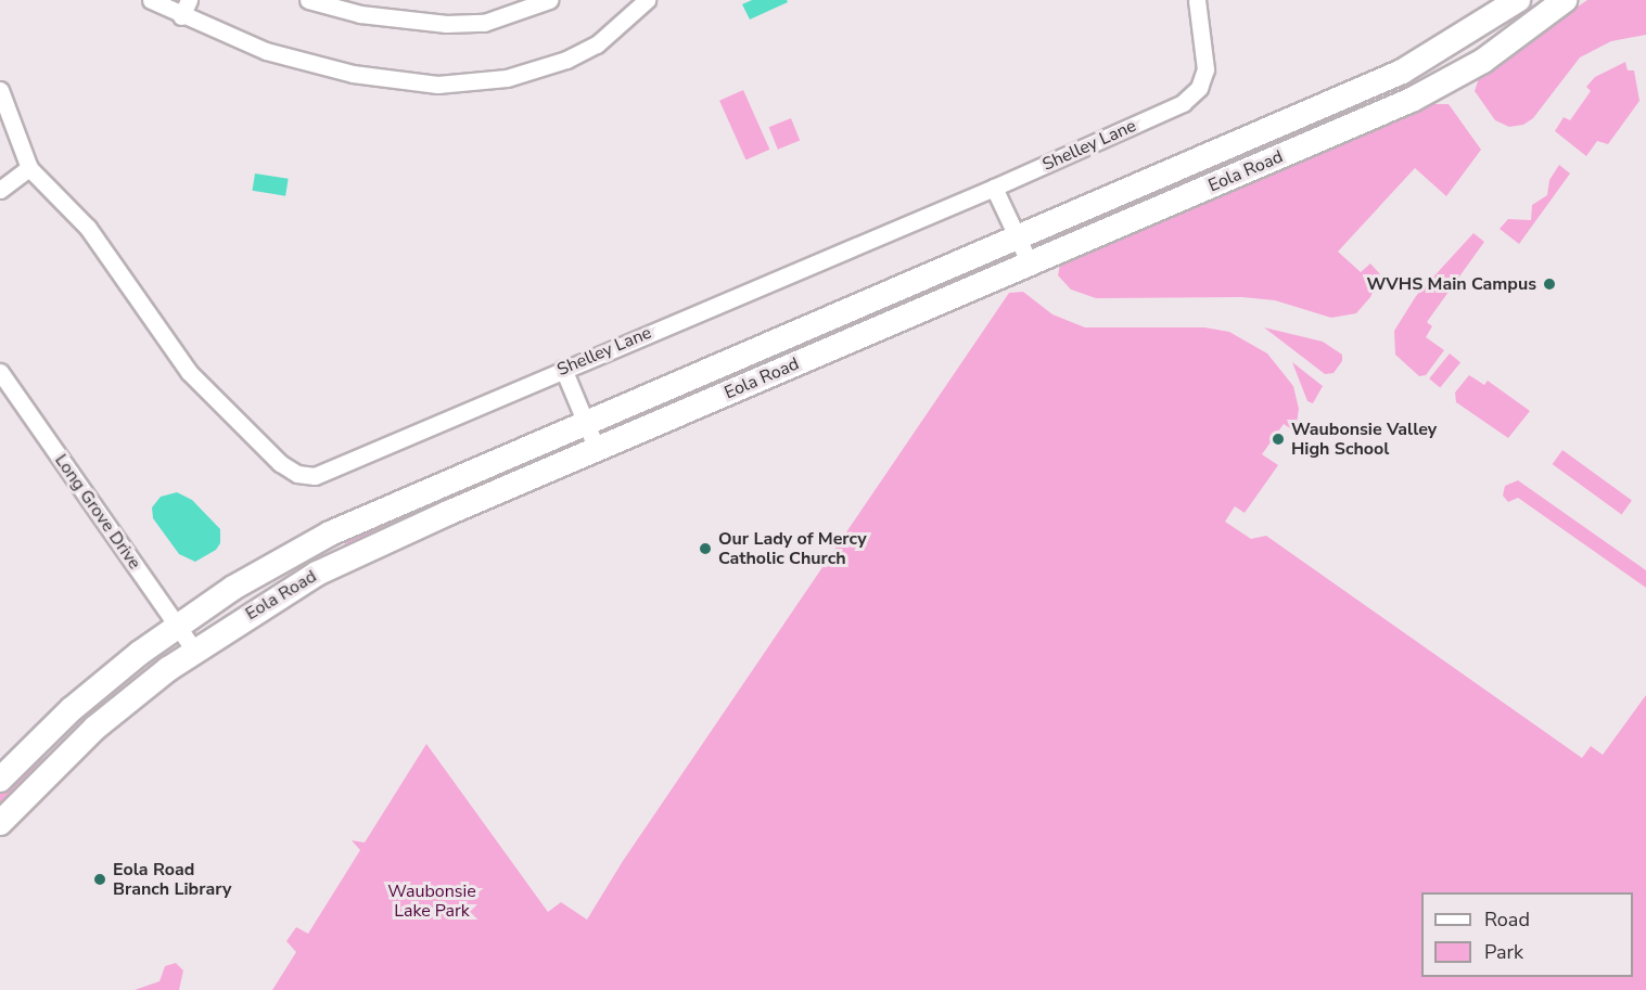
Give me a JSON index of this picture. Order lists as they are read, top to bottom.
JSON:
{
  "streets": {
    "main road": ["Eola Road"],
    "street": ["Shelley Lane", "Long Grove Drive"]
  },
  "crossings": [
    ["Eola Road", "Long Grove Drive"]
  ],
  "parks": ["Waubonsie Lake Park"],
  "places": [
    "WVHS Main Campus",
    "Waubonsie Valley High School",
    "Our Lady of Mercy Catholic Church",
    "Eola Road Branch Library"
  ],
  "legend": ["Road", "Park"]
}
